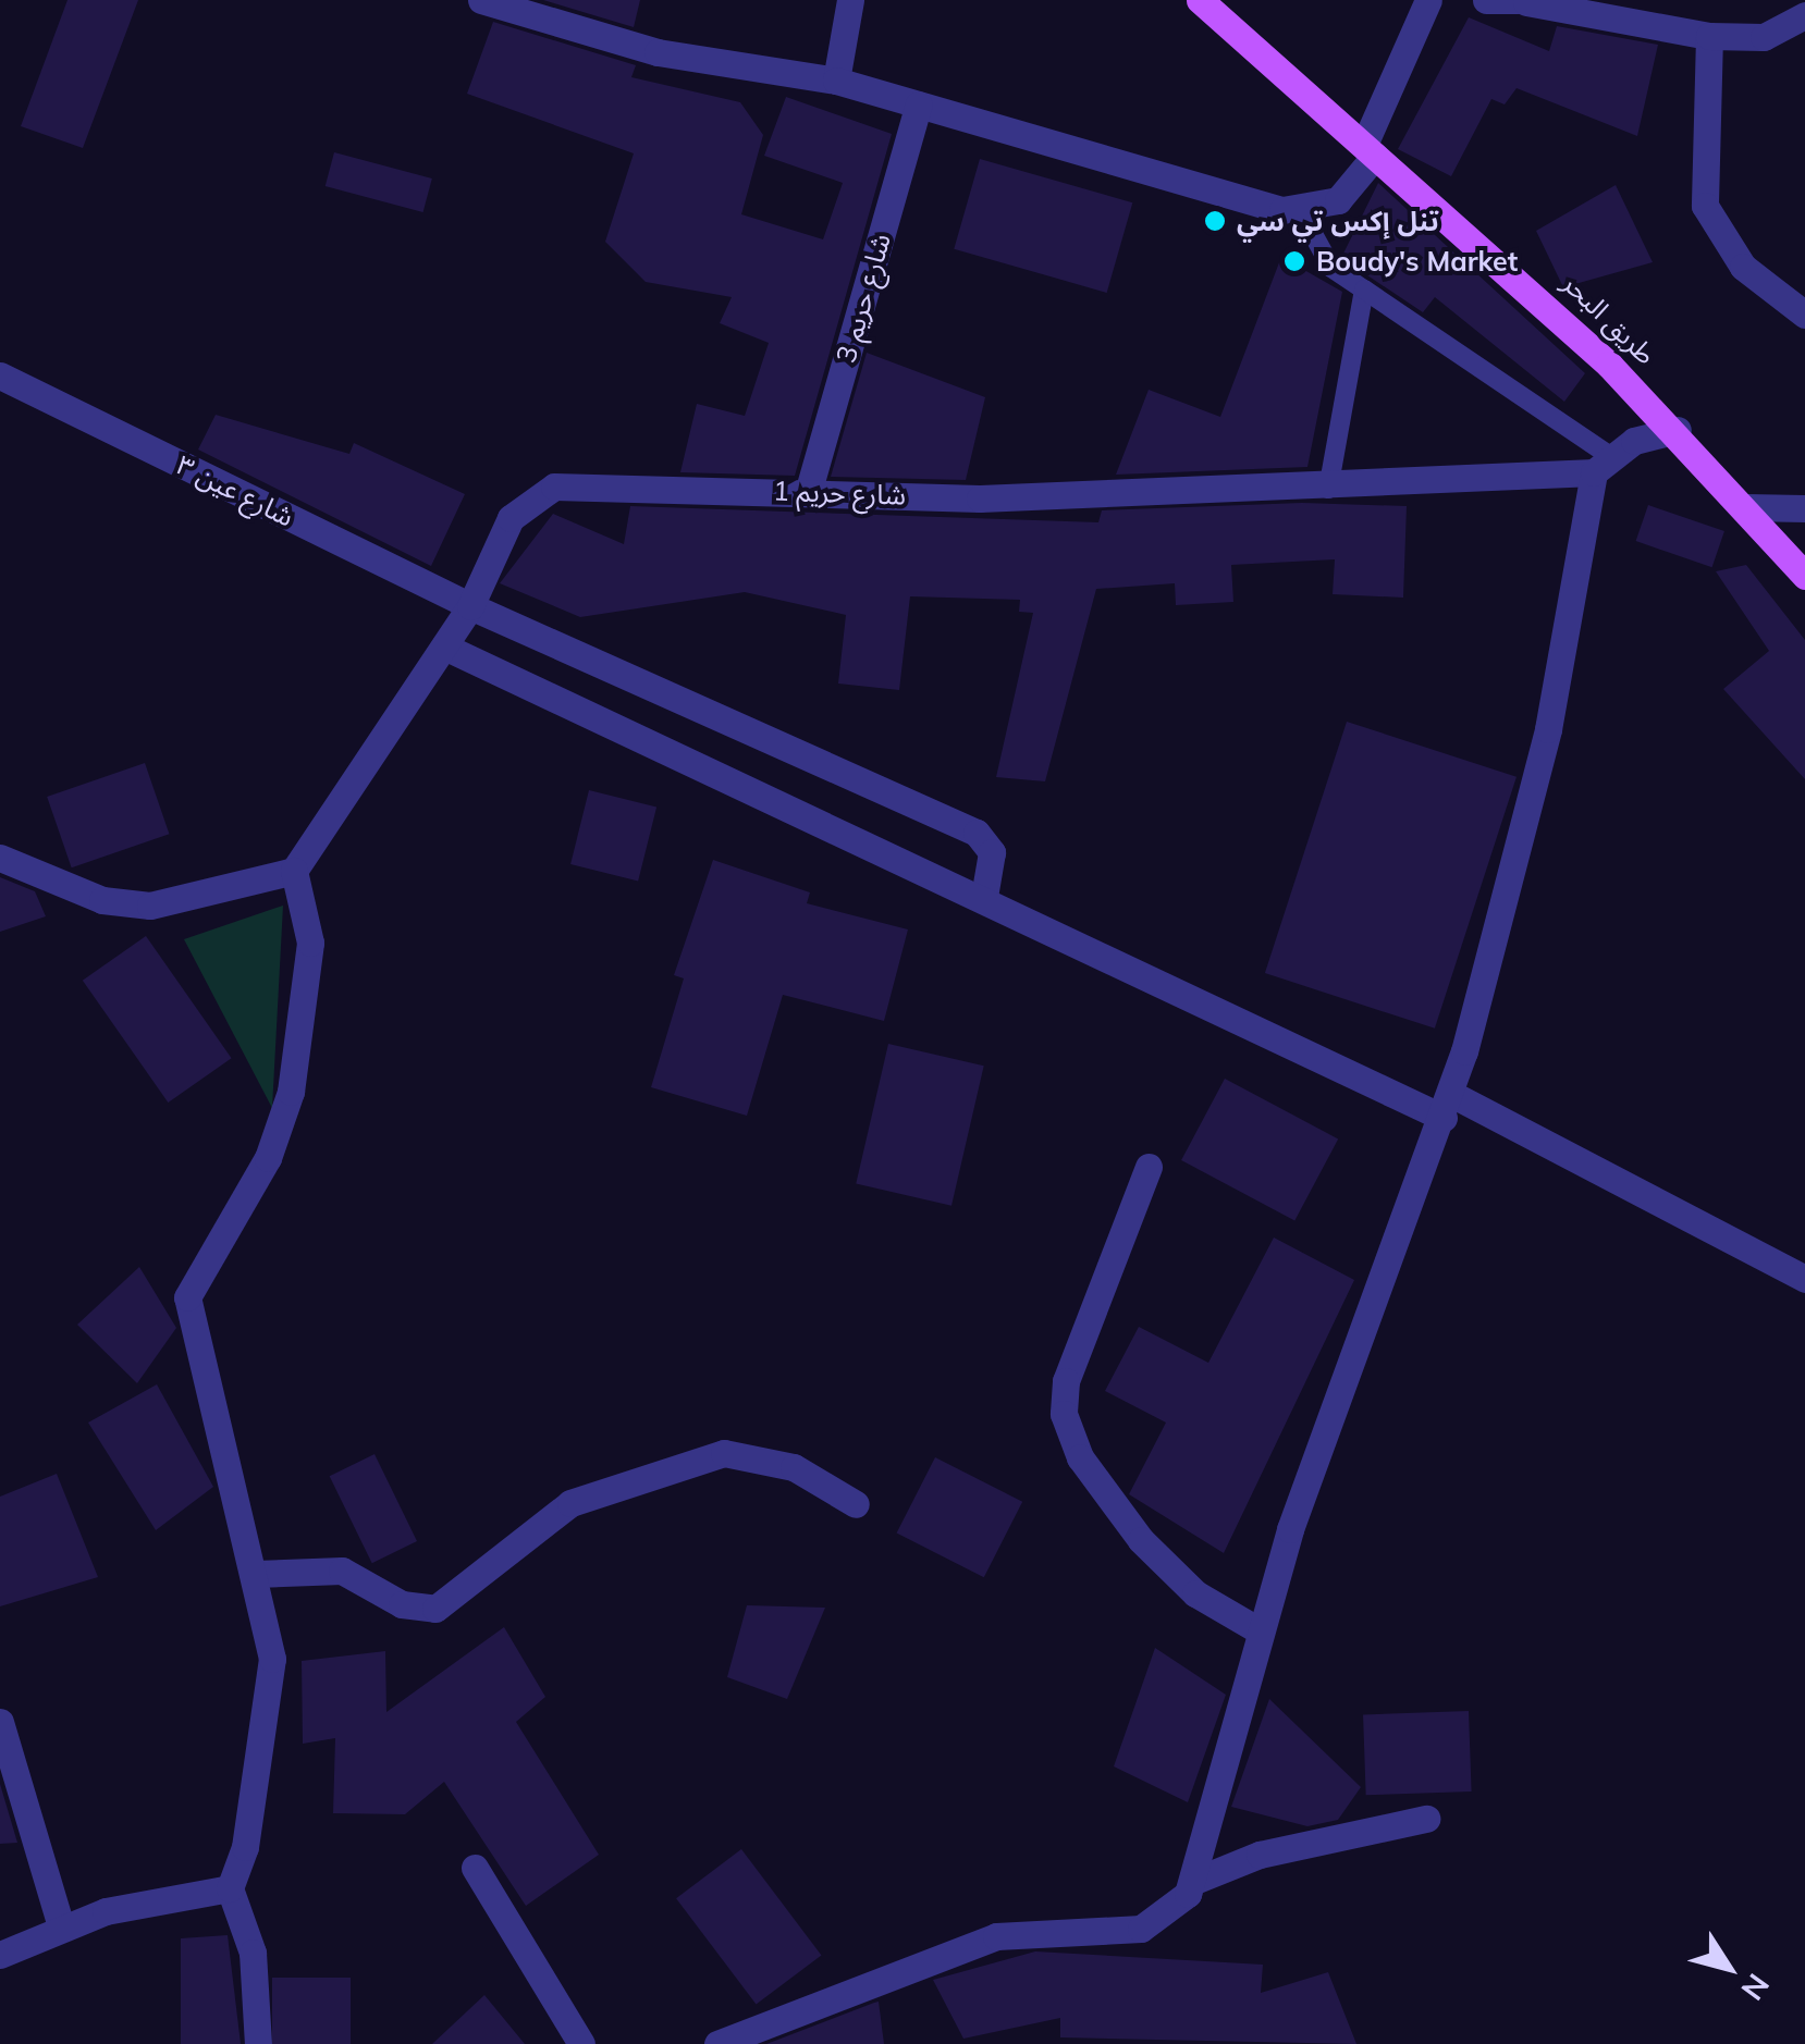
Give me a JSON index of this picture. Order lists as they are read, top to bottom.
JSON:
{
  "streets": {
    "main road": ["طريق البحر"],
    "street": ["شارع حريم 3", "شارع عين ٣", "شارع حريم 1"]
  },
  "crossings": [
    ["شارع حريم 3", "شارع حريم 1"],
    ["طريق البحر", "شارع حريم 1"],
    ["شارع عين ٣", "شارع حريم 1"]
  ],
  "places": ["تنل إكس تي سي", "Boudy's Market"],
  "north": "bottom right"
}
